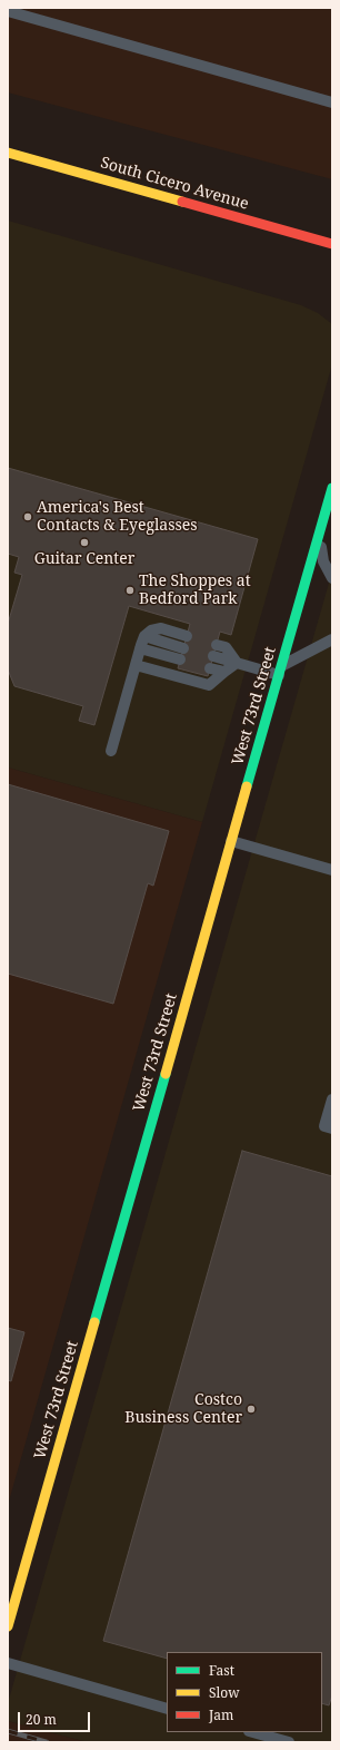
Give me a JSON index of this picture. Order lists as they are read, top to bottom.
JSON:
{
  "streets": {
    "street": ["South Cicero Avenue", "West 73rd Street"]
  },
  "places": [
    "America's Best Contacts & Eyeglasses",
    "Guitar Center",
    "The Shoppes at Bedford Park",
    "Costco Business Center"
  ],
  "legend": ["Fast", "Slow", "Jam"],
  "scale_bar": "20 m"
}
